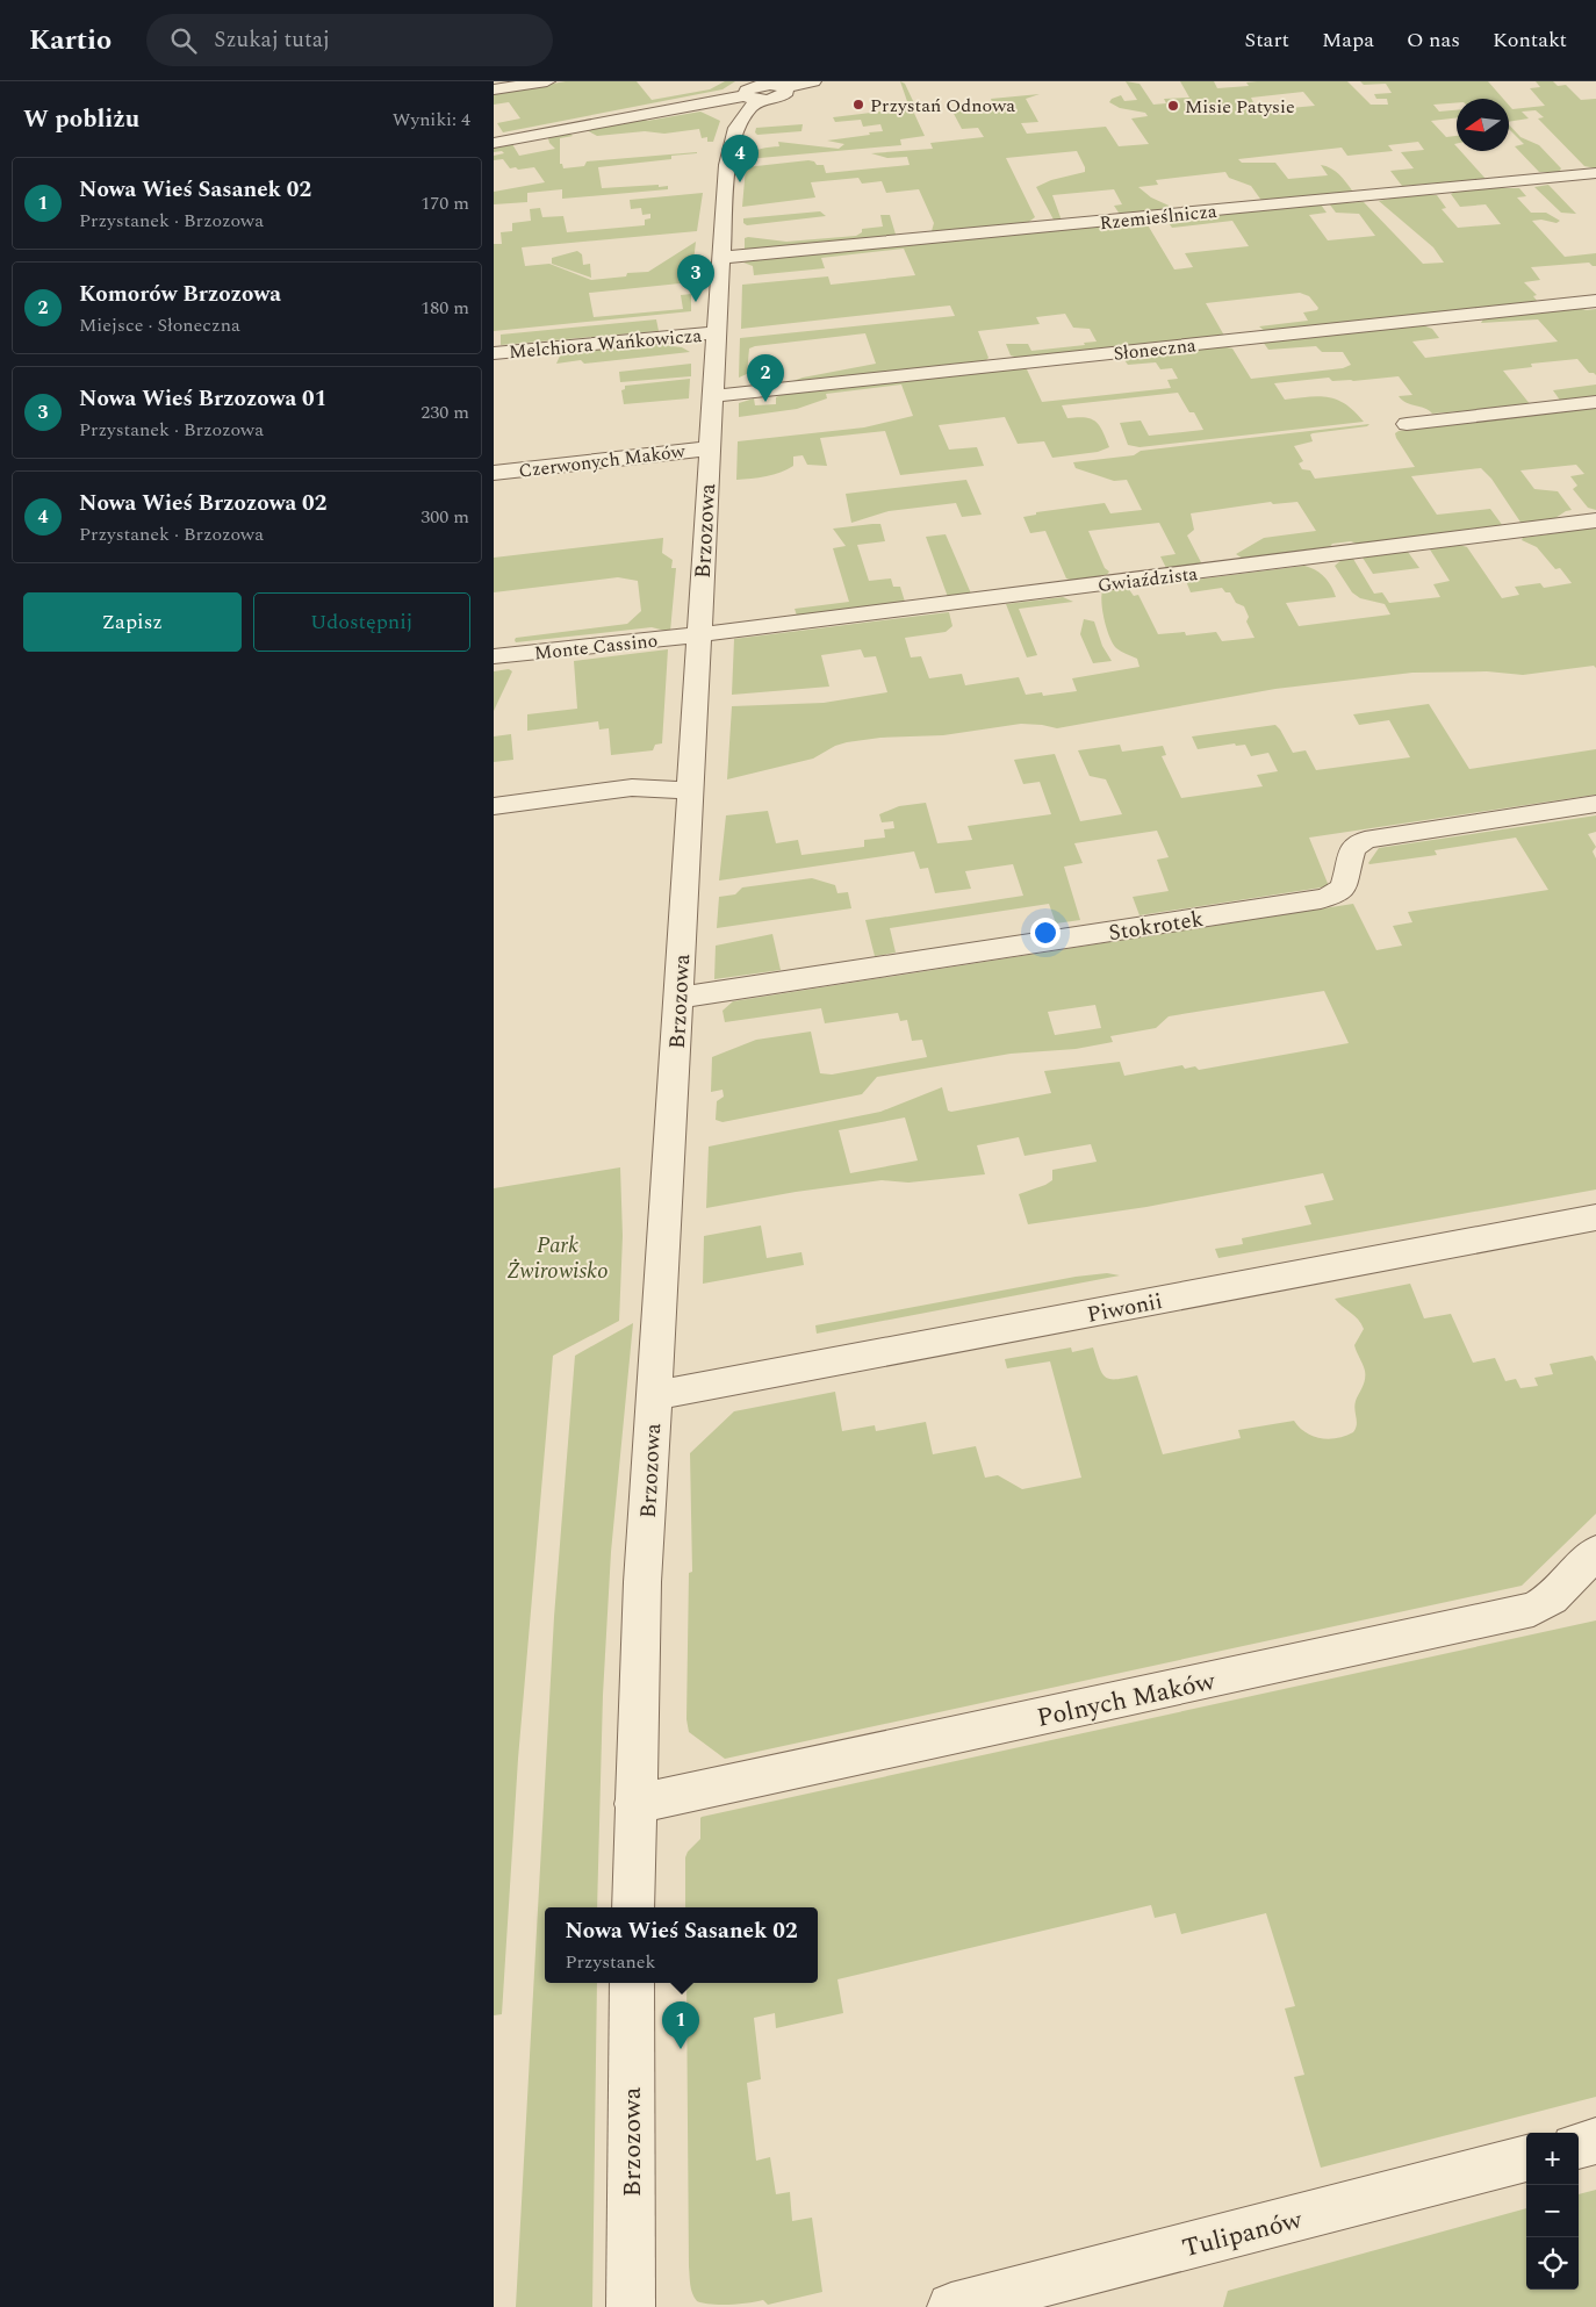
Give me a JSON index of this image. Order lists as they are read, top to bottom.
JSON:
{
  "streets": {
    "street": [
      "Rzemieślnicza",
      "Melchiora Wańkowicza",
      "Słoneczna",
      "Czerwonych Maków",
      "Brzozowa",
      "Gwiaździsta",
      "Monte Cassino",
      "Stokrotek",
      "Piwonii",
      "Polnych Maków",
      "Tulipanów"
    ]
  },
  "crossings": [
    ["Rzemieślnicza", "Brzozowa"],
    ["Melchiora Wańkowicza", "Brzozowa"],
    ["Słoneczna", "Brzozowa"],
    ["Czerwonych Maków", "Brzozowa"],
    ["Brzozowa", "Gwiaździsta"],
    ["Brzozowa", "Monte Cassino"],
    ["Brzozowa", "Stokrotek"],
    ["Brzozowa", "Piwonii"],
    ["Brzozowa", "Polnych Maków"],
    ["Gwiaździsta", "Monte Cassino"]
  ],
  "parks": ["Park Żwirowisko"],
  "places": ["Przystań Odnowa", "Misie Patysie"],
  "north": "left",
  "page": {
    "header": "Kartio",
    "search": "Szukaj tutaj",
    "nav": [
      "Start",
      "Mapa",
      "O nas",
      "Kontakt"
    ],
    "heading": ["W pobliżu", "Wyniki: 4"],
    "pins": [
      "4",
      "3",
      "2",
      "1"
    ],
    "list": [
      {
        "mark": "1",
        "name": "Nowa Wieś Sasanek 02",
        "note": "Przystanek · Brzozowa",
        "value": "170 m"
      },
      {
        "mark": "2",
        "name": "Komorów Brzozowa",
        "note": "Miejsce · Słoneczna",
        "value": "180 m"
      },
      {
        "mark": "3",
        "name": "Nowa Wieś Brzozowa 01",
        "note": "Przystanek · Brzozowa",
        "value": "230 m"
      },
      {
        "mark": "4",
        "name": "Nowa Wieś Brzozowa 02",
        "note": "Przystanek · Brzozowa",
        "value": "300 m"
      }
    ],
    "buttons": ["Zapisz", "Udostępnij"],
    "popup": ["Nowa Wieś Sasanek 02", "Przystanek"],
    "map_buttons": ["+", "−"]
  }
}
